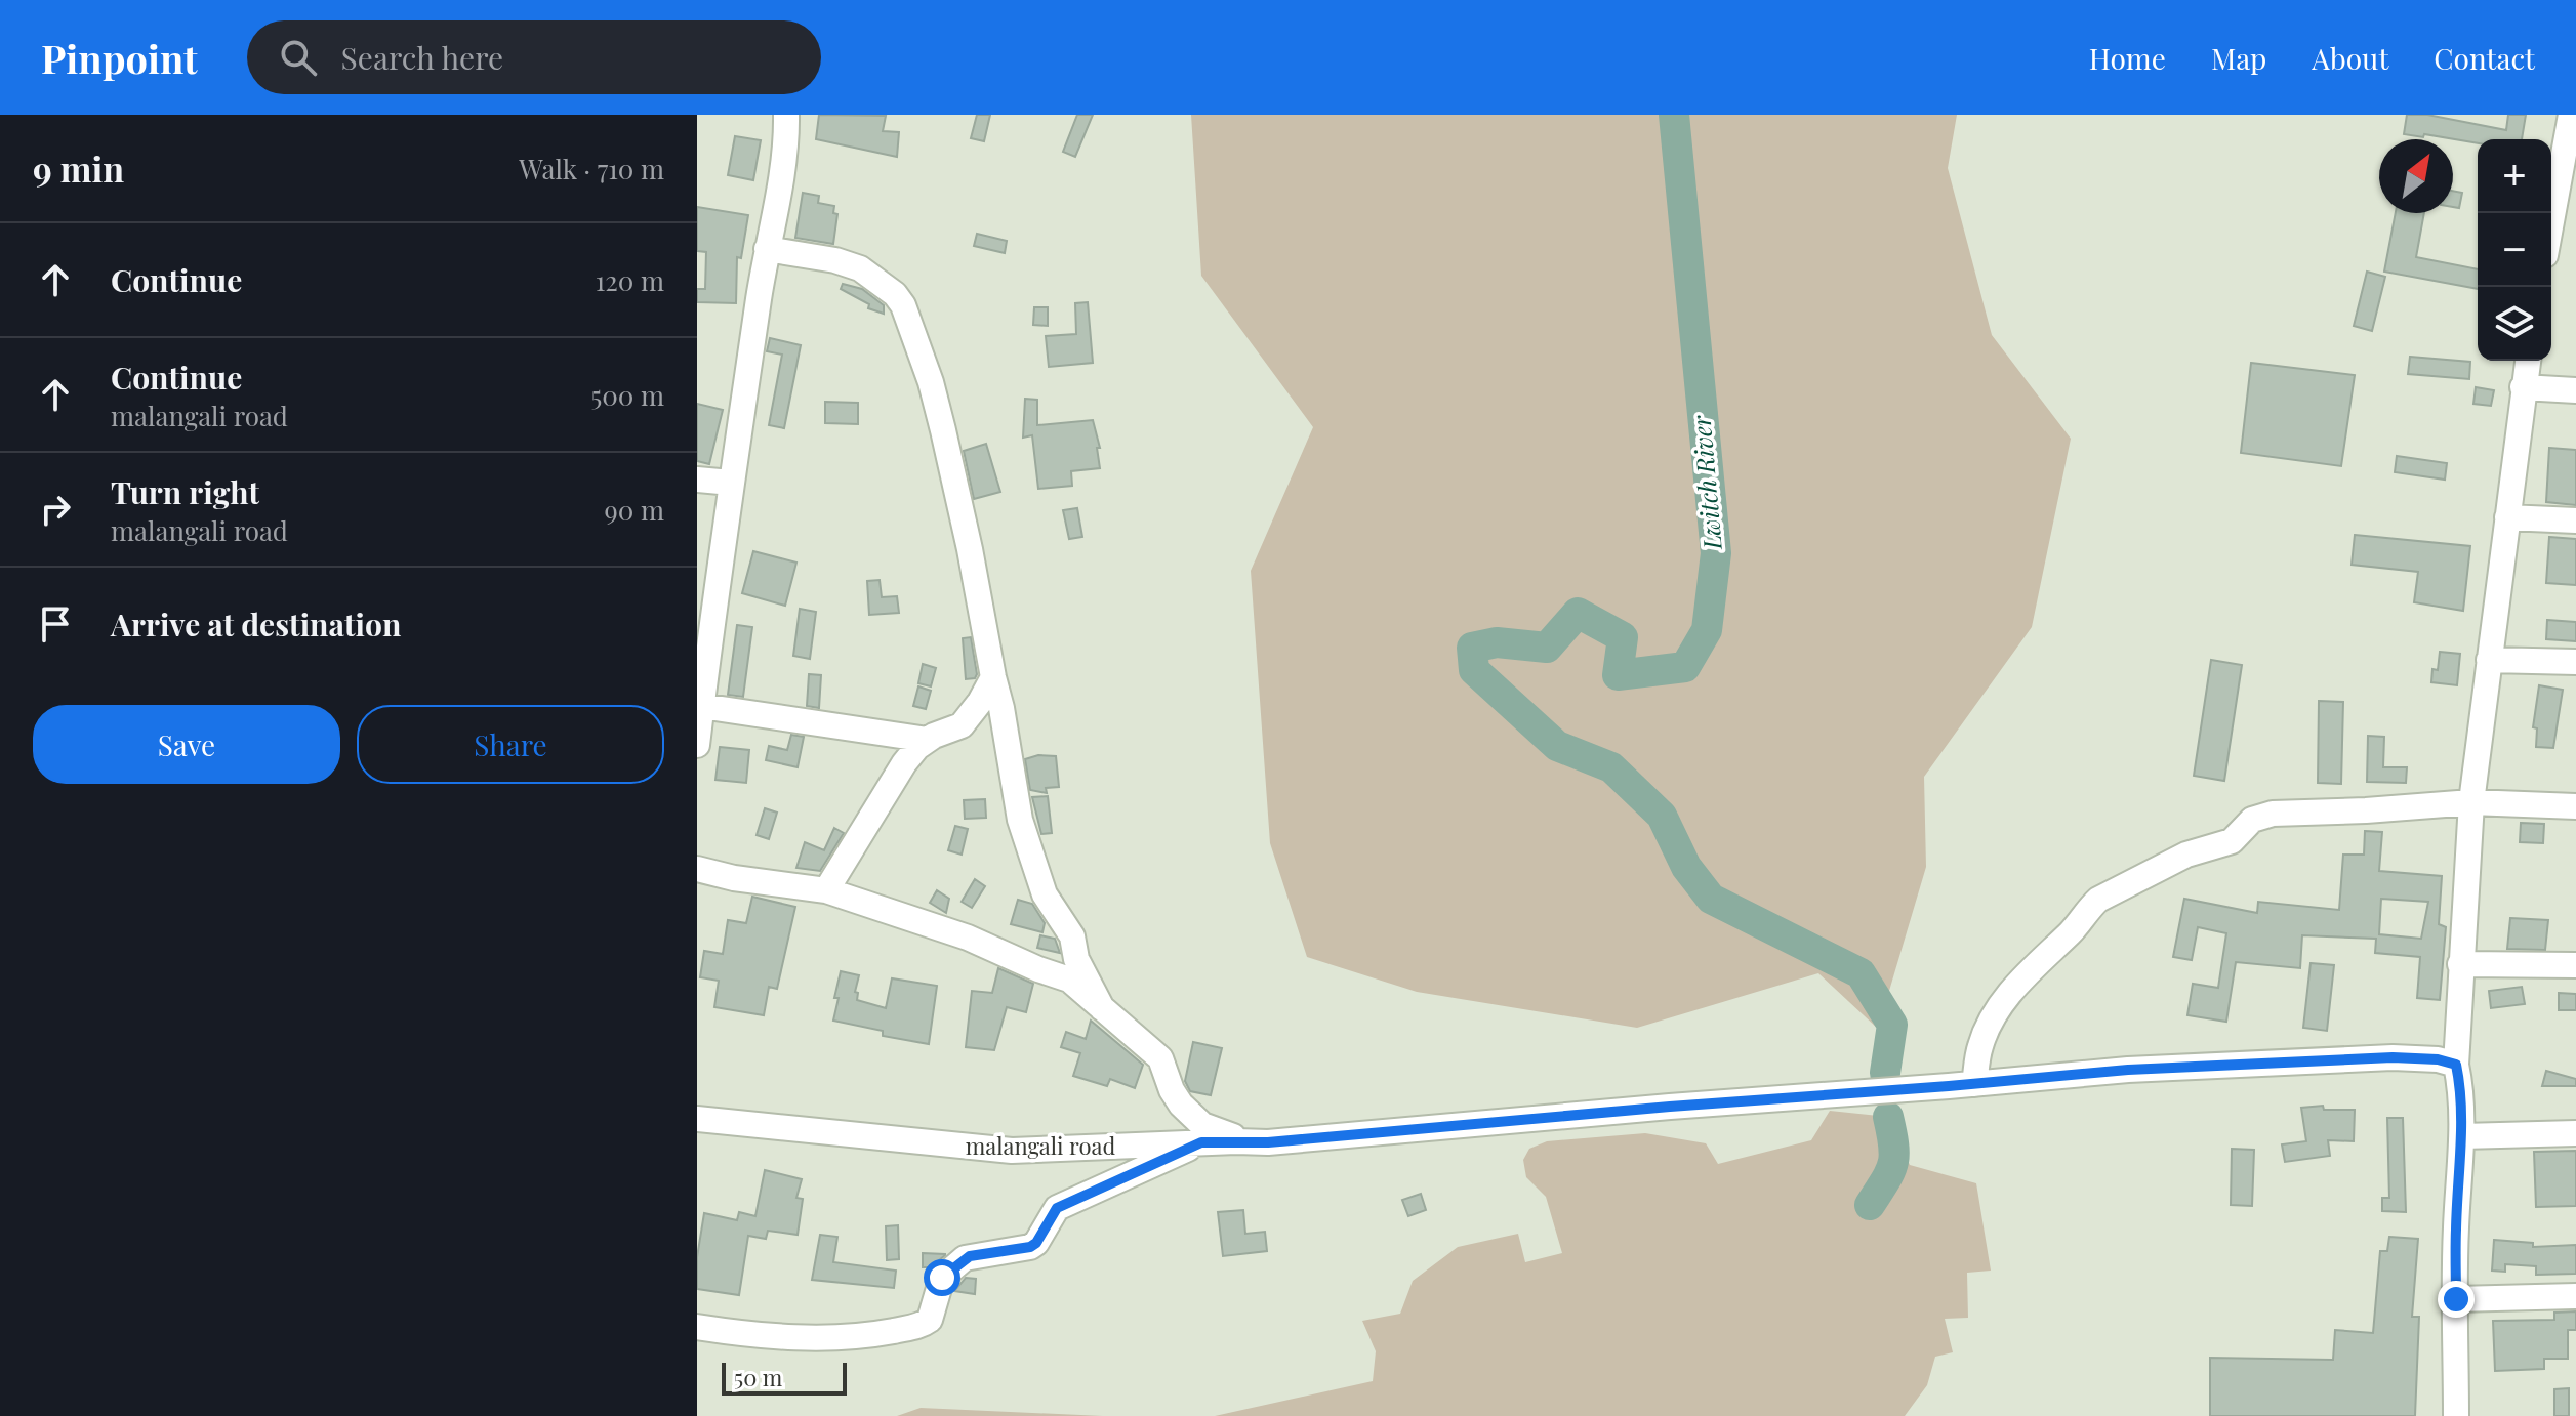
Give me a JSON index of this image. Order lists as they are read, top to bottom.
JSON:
{
  "streets": {
    "street": ["malangali road"]
  },
  "water": ["Lwitch River"],
  "scale_bar": "50 m",
  "north": "top right",
  "page": {
    "header": "Pinpoint",
    "search": "Search here",
    "nav": [
      "Home",
      "Map",
      "About",
      "Contact"
    ],
    "heading": ["9 min", "Walk · 710 m"],
    "map_buttons": ["+", "−"],
    "list": [
      ["Continue", "120 m"],
      ["Continue", "malangali road", "500 m"],
      ["Turn right", "malangali road", "90 m"],
      "Arrive at destination"
    ],
    "buttons": ["Save", "Share"],
    "scale": "50 m"
  }
}
